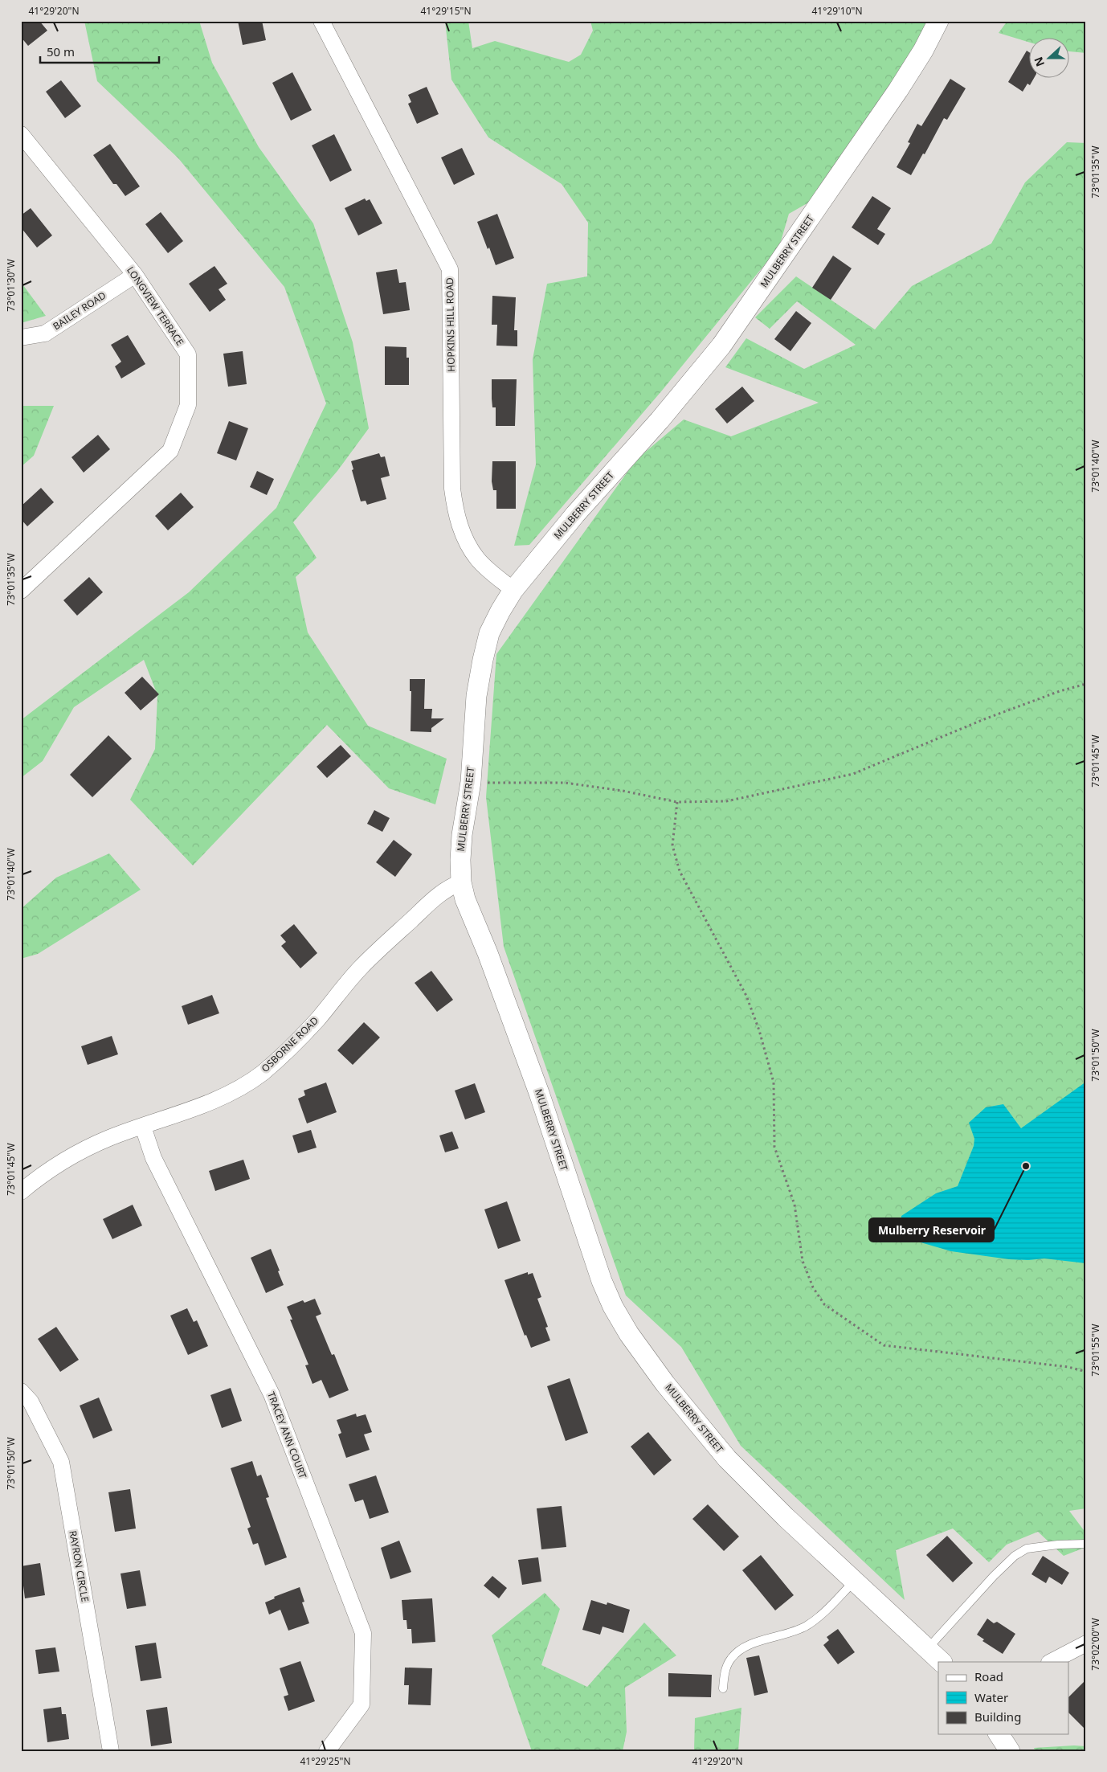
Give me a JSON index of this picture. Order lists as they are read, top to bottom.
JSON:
{
  "streets": {
    "street": [
      "MULBERRY STREET",
      "LONGVIEW TERRACE",
      "BAILEY ROAD",
      "HOPKINS HILL ROAD",
      "OSBORNE ROAD",
      "TRACEY ANN COURT",
      "RAYRON CIRCLE"
    ]
  },
  "crossings": [
    ["MULBERRY STREET", "HOPKINS HILL ROAD"],
    ["MULBERRY STREET", "OSBORNE ROAD"],
    ["LONGVIEW TERRACE", "BAILEY ROAD"],
    ["OSBORNE ROAD", "TRACEY ANN COURT"]
  ],
  "places": ["Mulberry Reservoir"],
  "legend": ["Road", "Water", "Building"],
  "scale_bar": "50 m",
  "north": "left",
  "coordinates": [
    "41°29'20\"N",
    "41°29'15\"N",
    "41°29'10\"N",
    "73°01'35\"W",
    "73°01'30\"W",
    "73°01'40\"W",
    "73°01'45\"W",
    "73°01'50\"W",
    "73°01'55\"W",
    "73°02'00\"W",
    "41°29'25\"N"
  ]
}
